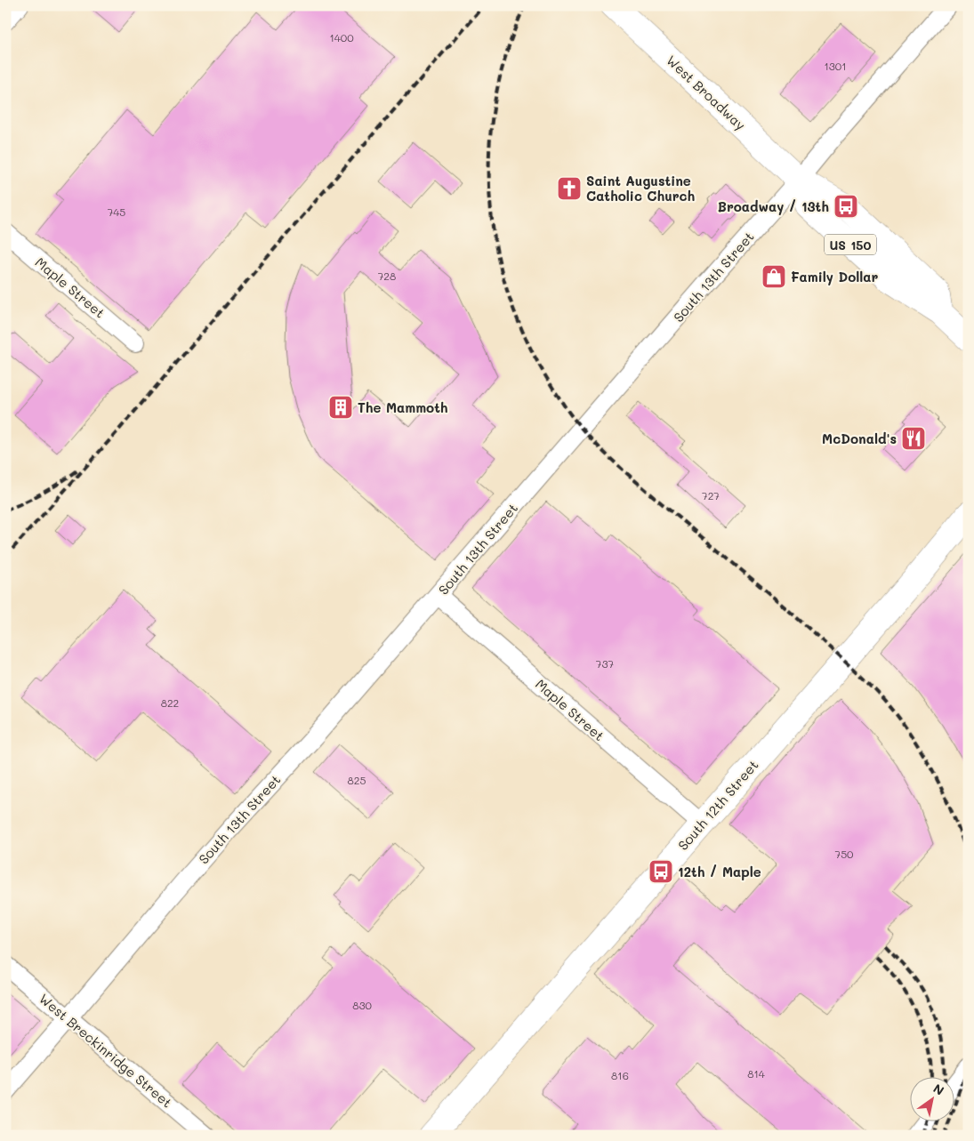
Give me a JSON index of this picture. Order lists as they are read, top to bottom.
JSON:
{
  "streets": {
    "street": [
      "West Broadway",
      "US 150",
      "South 13th Street",
      "Maple Street",
      "South 12th Street",
      "West Breckinridge Street"
    ]
  },
  "crossings": [
    ["West Broadway", "South 13th Street"],
    ["South 13th Street", "Maple Street"],
    ["South 13th Street", "West Breckinridge Street"],
    ["Maple Street", "South 12th Street"]
  ],
  "places": {
    "church": ["Saint Augustine Catholic Church"],
    "bus stop": ["Broadway / 13th", "12th / Maple"],
    "shop": ["Family Dollar"],
    "building": ["The Mammoth"],
    "restaurant": ["McDonald's"]
  },
  "house_numbers": [
    "1400",
    "1301",
    "745",
    "728",
    "727",
    "737",
    "822",
    "825",
    "750",
    "830",
    "814",
    "816"
  ],
  "north": "top right"
}
